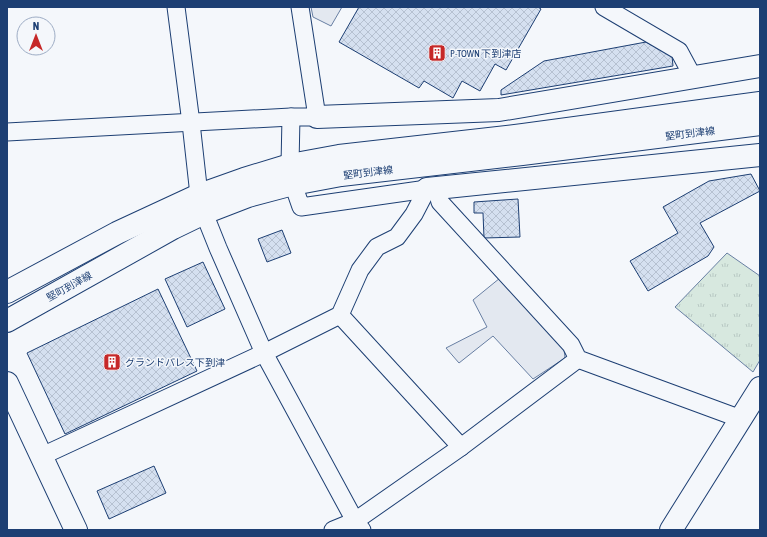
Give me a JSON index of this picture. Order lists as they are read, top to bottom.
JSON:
{
  "streets": {
    "main road": ["堅町到津線"]
  },
  "places": {
    "building": ["P-TOWN 下到津店", "グランドパレス下到津"]
  },
  "north": "top"
}
